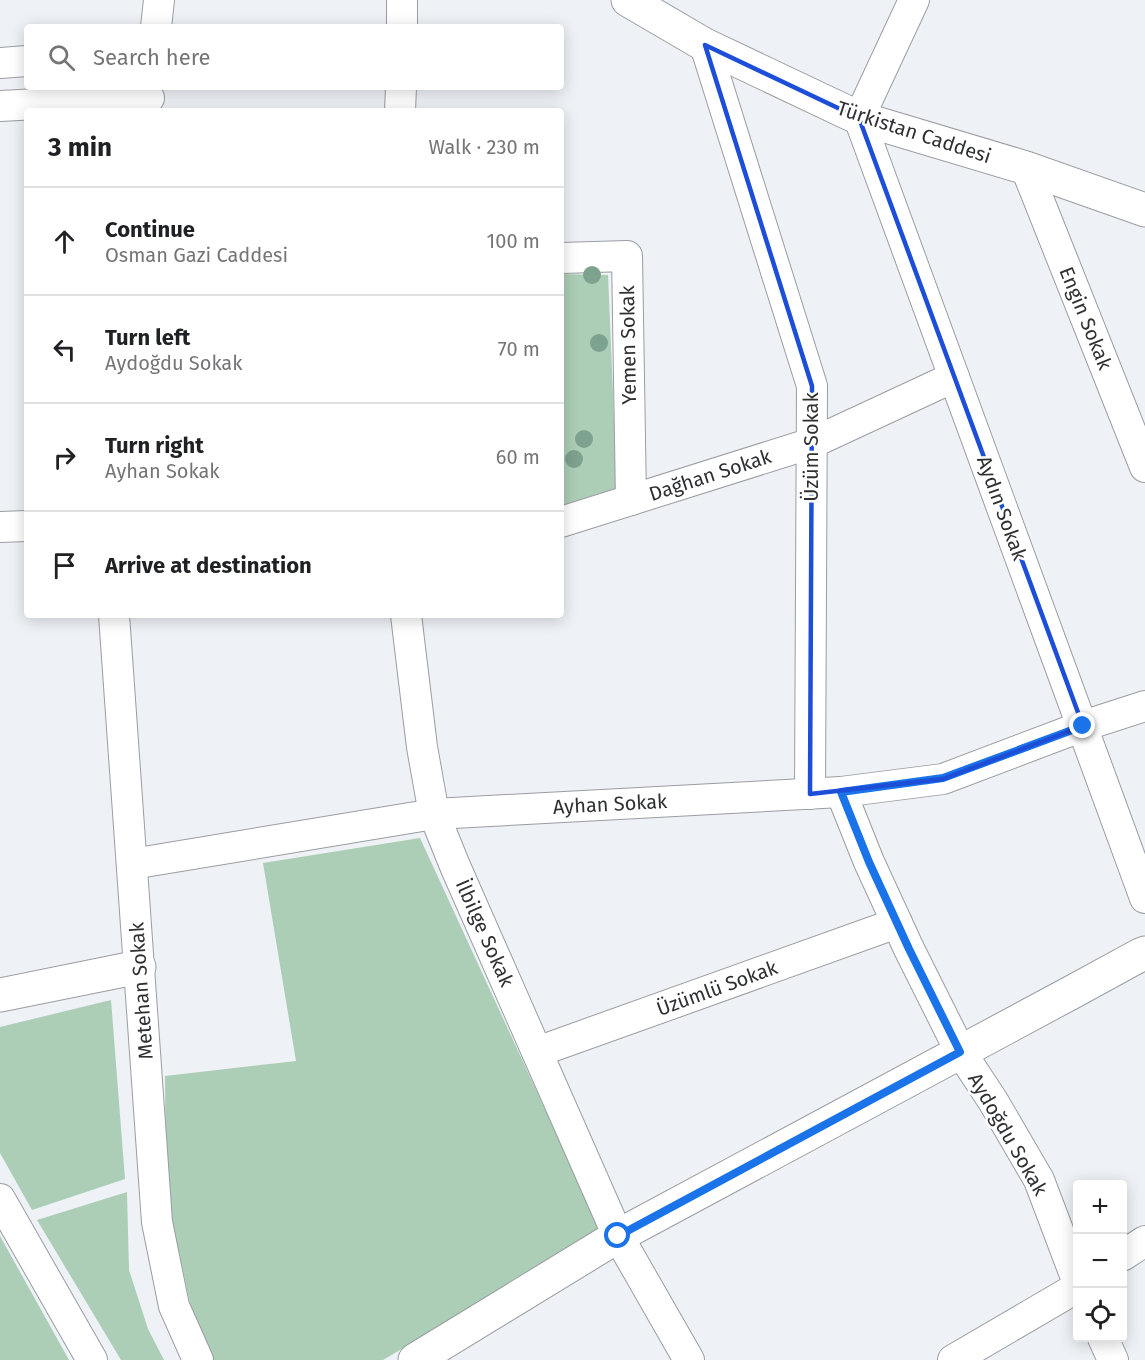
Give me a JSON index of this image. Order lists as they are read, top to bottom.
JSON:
{
  "streets": {
    "street": [
      "Türkistan Caddesi",
      "Engin Sokak",
      "Yemen Sokak",
      "Üzüm Sokak",
      "Dağhan Sokak",
      "Aydın Sokak",
      "Ayhan Sokak",
      "İlbilge Sokak",
      "Üzümlü Sokak",
      "Metehan Sokak",
      "Aydoğdu Sokak"
    ]
  },
  "crossings": [
    ["Türkistan Caddesi", "Engin Sokak"],
    ["Türkistan Caddesi", "Üzüm Sokak"],
    ["Türkistan Caddesi", "Aydın Sokak"],
    ["Yemen Sokak", "Dağhan Sokak"],
    ["Üzüm Sokak", "Dağhan Sokak"],
    ["Üzüm Sokak", "Ayhan Sokak"],
    ["Dağhan Sokak", "Aydın Sokak"],
    ["Aydın Sokak", "Ayhan Sokak"],
    ["Ayhan Sokak", "İlbilge Sokak"],
    ["Ayhan Sokak", "Metehan Sokak"],
    ["Ayhan Sokak", "Aydoğdu Sokak"],
    ["İlbilge Sokak", "Üzümlü Sokak"],
    ["Üzümlü Sokak", "Aydoğdu Sokak"]
  ],
  "page": {
    "search": "Search here",
    "heading": ["3 min", "Walk · 230 m"],
    "list": [
      ["Continue", "Osman Gazi Caddesi", "100 m"],
      ["Turn left", "Aydoğdu Sokak", "70 m"],
      ["Turn right", "Ayhan Sokak", "60 m"],
      "Arrive at destination"
    ],
    "map_buttons": ["+", "−"]
  }
}
